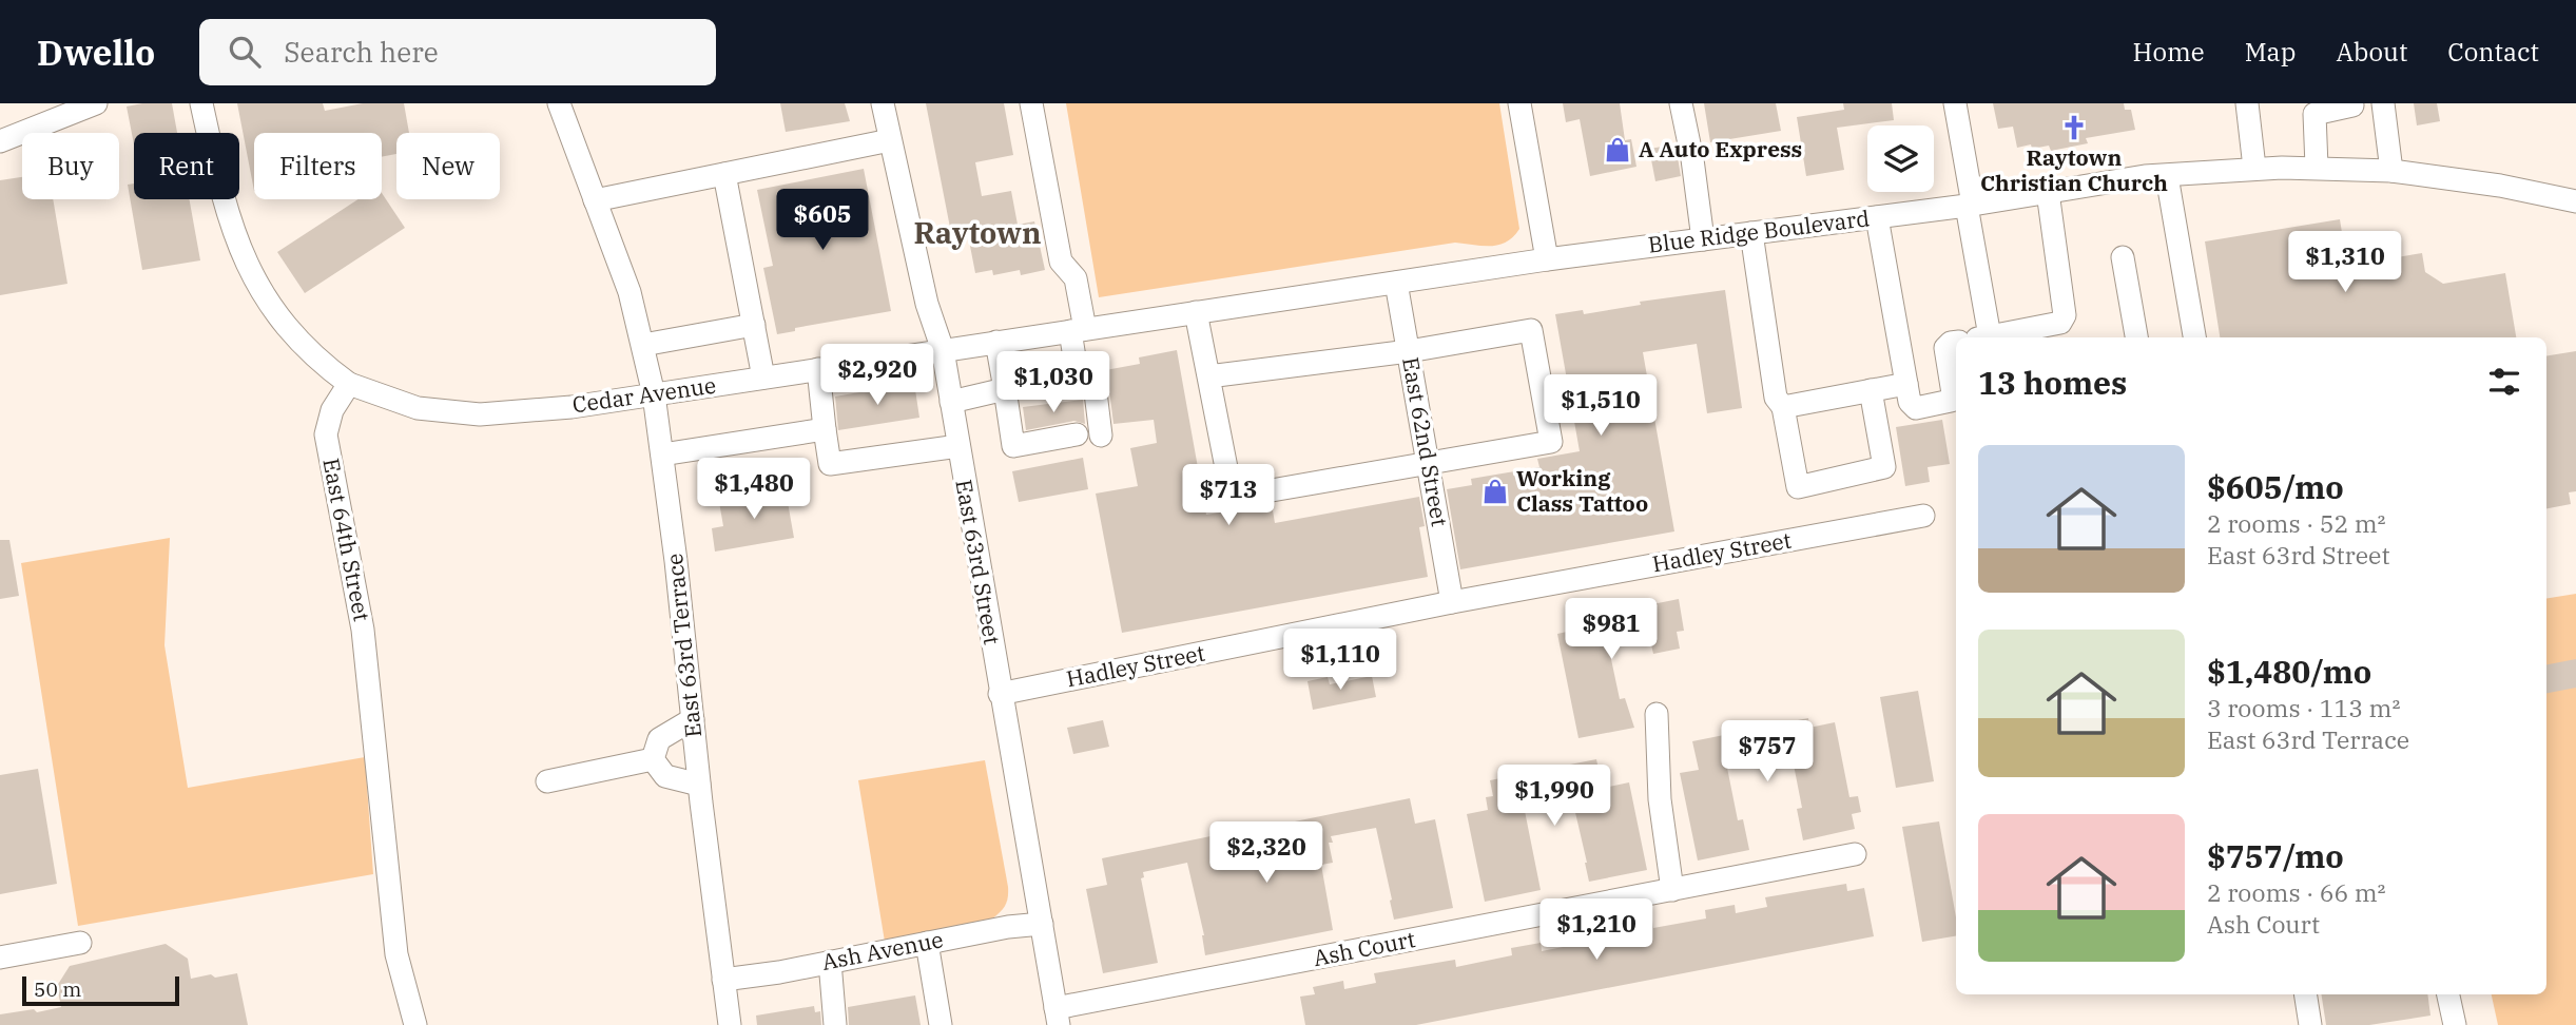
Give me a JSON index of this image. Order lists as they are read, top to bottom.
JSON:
{
  "streets": {
    "street": [
      "Blue Ridge Boulevard",
      "Cedar Avenue",
      "East 62nd Street",
      "East 64th Street",
      "Hadley Street",
      "East 63rd Street",
      "East 63rd Terrace",
      "Ash Court",
      "Ash Avenue"
    ]
  },
  "crossings": [
    ["Blue Ridge Boulevard", "Cedar Avenue"],
    ["Blue Ridge Boulevard", "East 62nd Street"],
    ["Blue Ridge Boulevard", "East 63rd Street"],
    ["Cedar Avenue", "East 64th Street"],
    ["Cedar Avenue", "East 63rd Street"],
    ["Cedar Avenue", "East 63rd Terrace"],
    ["East 62nd Street", "Hadley Street"],
    ["Hadley Street", "East 63rd Street"],
    ["East 63rd Street", "Ash Court"],
    ["East 63rd Street", "Ash Avenue"],
    ["East 63rd Terrace", "Ash Avenue"]
  ],
  "districts": ["Raytown"],
  "places": {
    "church": ["Raytown Christian Church"],
    "shop": ["A Auto Express", "Working Class Tattoo"]
  },
  "scale_bar": "50 m",
  "page": {
    "header": "Dwello",
    "search": "Search here",
    "nav": [
      "Home",
      "Map",
      "About",
      "Contact"
    ],
    "chip": [
      "Buy",
      "Rent",
      "Filters",
      "New"
    ],
    "price": [
      "$605",
      "$1,310",
      "$2,920",
      "$1,030",
      "$1,510",
      "$1,480",
      "$713",
      "$981",
      "$1,110",
      "$757",
      "$1,990",
      "$2,320",
      "$1,210"
    ],
    "heading": "13 homes",
    "list": [
      {
        "name": "$605/mo",
        "note": "2 rooms · 52 m² · East 63rd Street"
      },
      {
        "name": "$1,480/mo",
        "note": "3 rooms · 113 m² · East 63rd Terrace"
      },
      {
        "name": "$757/mo",
        "note": "2 rooms · 66 m² · Ash Court"
      }
    ],
    "scale": "50 m"
  }
}
